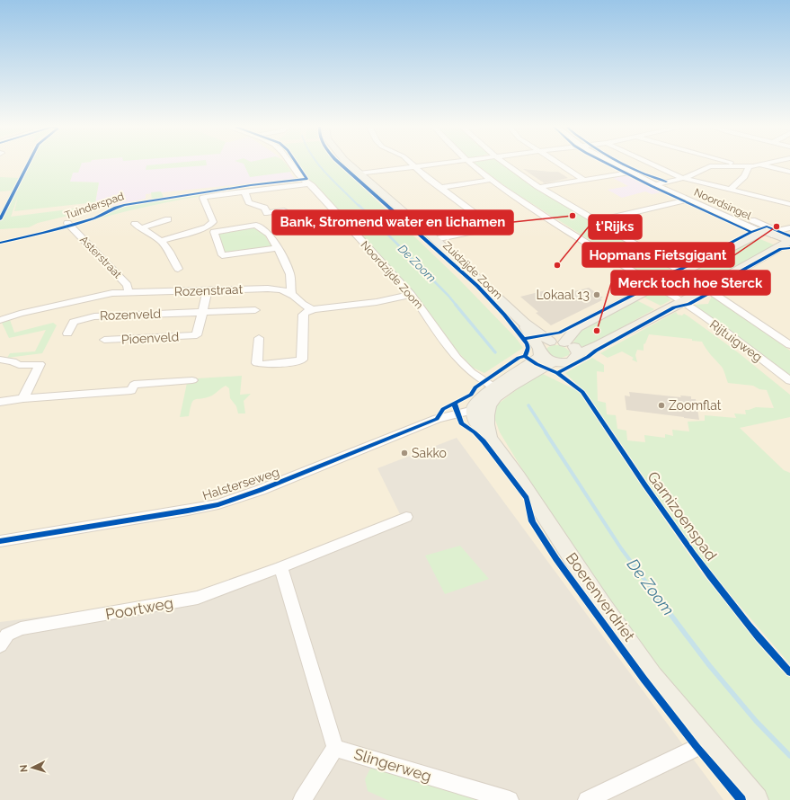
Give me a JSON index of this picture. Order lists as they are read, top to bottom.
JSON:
{
  "streets": {
    "main road": ["Zuidzijde Zoom", "Boerenverdriet"],
    "street": [
      "Noordsingel",
      "Asterstraat",
      "Noordzijde Zoom",
      "Rozenstraat",
      "Rozenveld",
      "Pioenveld",
      "Rijtuigweg",
      "Halsterseweg",
      "Poortweg",
      "Slingerweg"
    ],
    "cycle path": ["Tuinderspad", "Garnizoenspad"]
  },
  "crossings": [
    ["Asterstraat", "Rozenstraat"],
    ["Rozenveld", "Pioenveld"],
    ["Halsterseweg", "Boerenverdriet"]
  ],
  "water": ["De Zoom"],
  "places": [
    "Bank, Stromend water en lichamen",
    "Hopmans Fietsgigant",
    "t'Rijks",
    "Lokaal 13",
    "Merck toch hoe Sterck",
    "Zoomflat",
    "Sakko"
  ],
  "north": "left"
}
